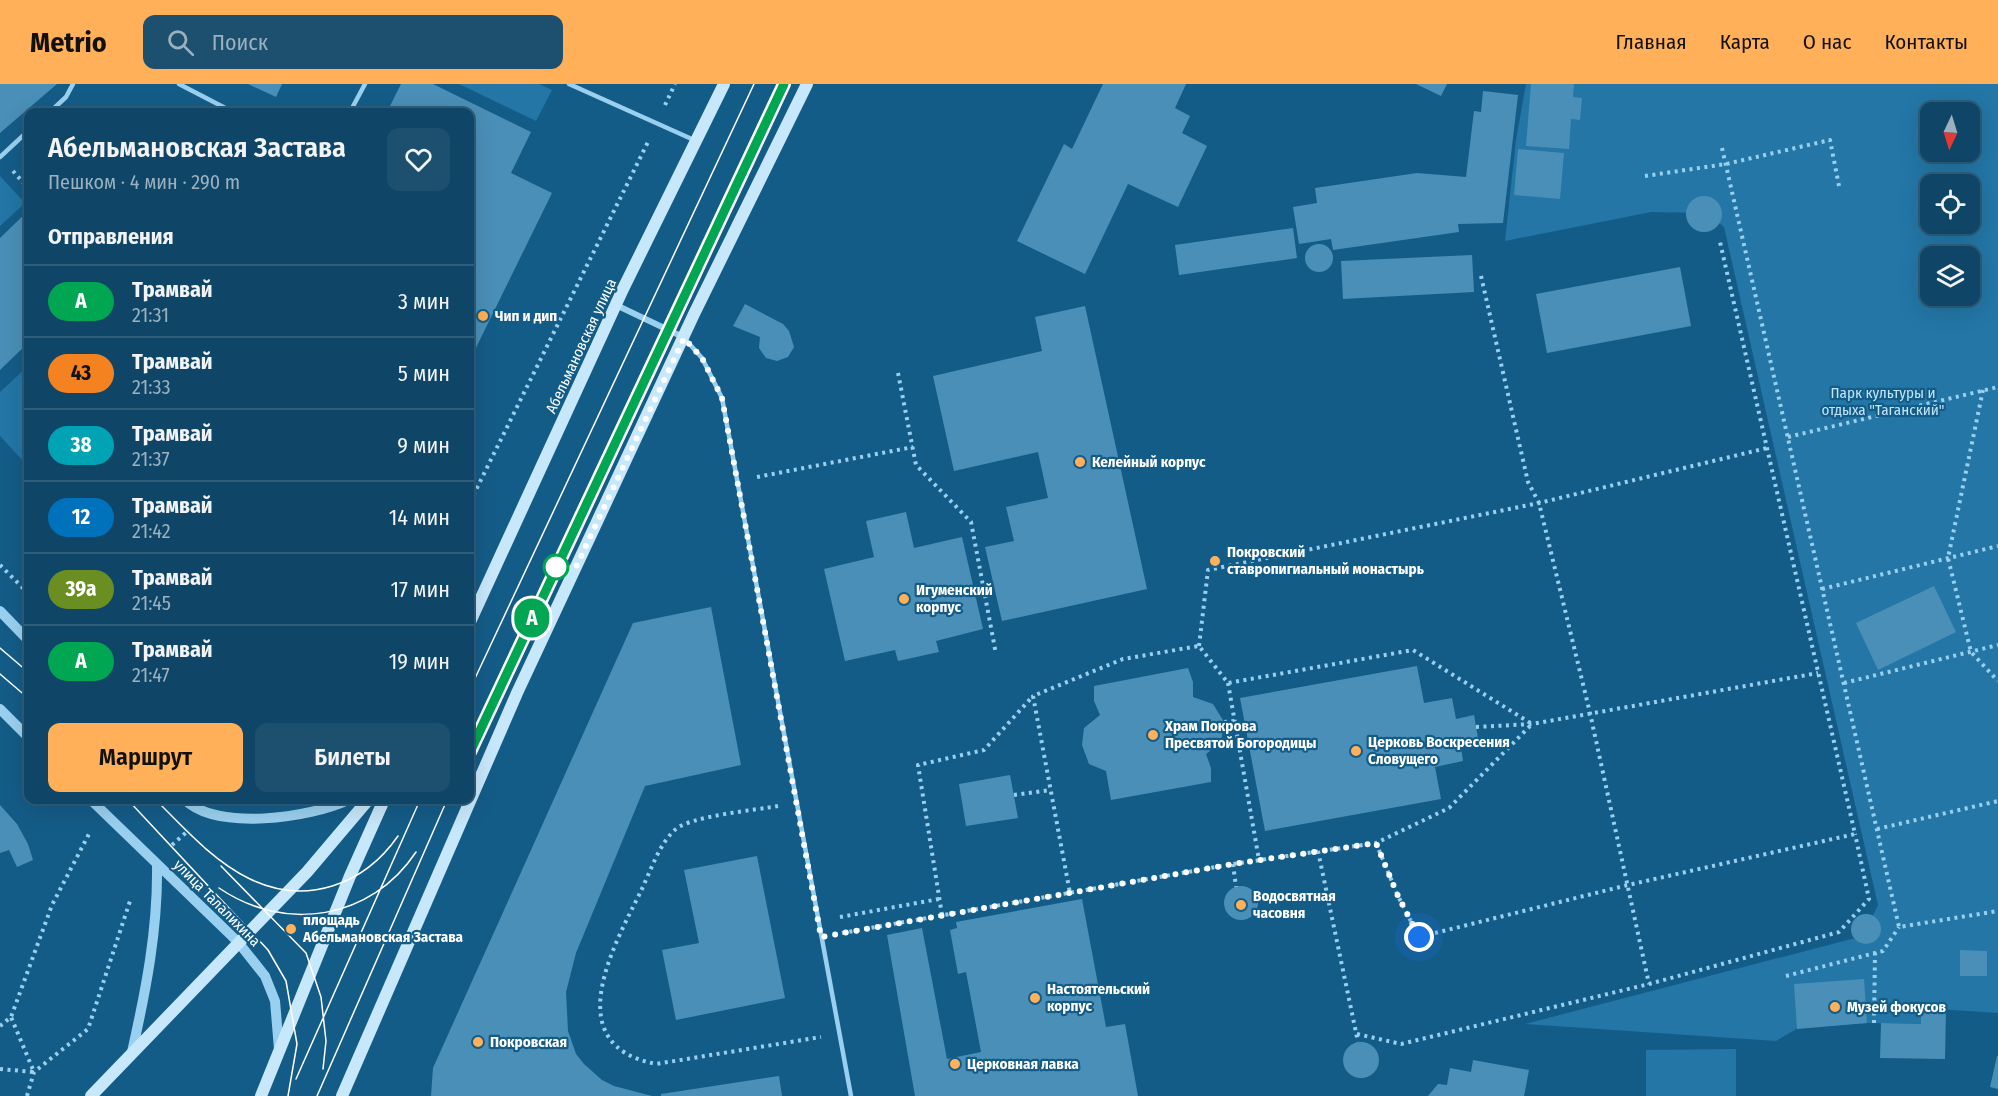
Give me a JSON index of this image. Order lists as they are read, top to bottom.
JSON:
{
  "streets": {
    "main road": ["Абельмановская улица"],
    "street": ["улица Талалихина"]
  },
  "parks": ["Парк культуры и отдыха \"Таганский\""],
  "places": [
    "Чип и дип",
    "Келейный корпус",
    "Покровский ставропигиальный монастырь",
    "Игуменский корпус",
    "Храм Покрова Пресвятой Богородицы",
    "Церковь Воскресения Словущего",
    "Водосвятная часовня",
    "площадь Абельмановская Застава",
    "Настоятельский корпус",
    "Музей фокусов",
    "Покровская",
    "Церковная лавка"
  ],
  "lines": ["tram line А"],
  "north": "bottom",
  "page": {
    "header": "Metrio",
    "search": "Поиск",
    "nav": [
      "Главная",
      "Карта",
      "О нас",
      "Контакты"
    ],
    "on_map": "А",
    "heading": [
      ["Абельмановская Застава", "Пешком · 4 мин · 290 m"],
      "Отправления"
    ],
    "list": [
      {
        "mark": "А",
        "name": "Трамвай",
        "note": "21:31",
        "value": "3 мин"
      },
      {
        "mark": "43",
        "name": "Трамвай",
        "note": "21:33",
        "value": "5 мин"
      },
      {
        "mark": "38",
        "name": "Трамвай",
        "note": "21:37",
        "value": "9 мин"
      },
      {
        "mark": "12",
        "name": "Трамвай",
        "note": "21:42",
        "value": "14 мин"
      },
      {
        "mark": "39а",
        "name": "Трамвай",
        "note": "21:45",
        "value": "17 мин"
      },
      {
        "mark": "А",
        "name": "Трамвай",
        "note": "21:47",
        "value": "19 мин"
      }
    ],
    "buttons": ["Маршрут", "Билеты"]
  }
}
